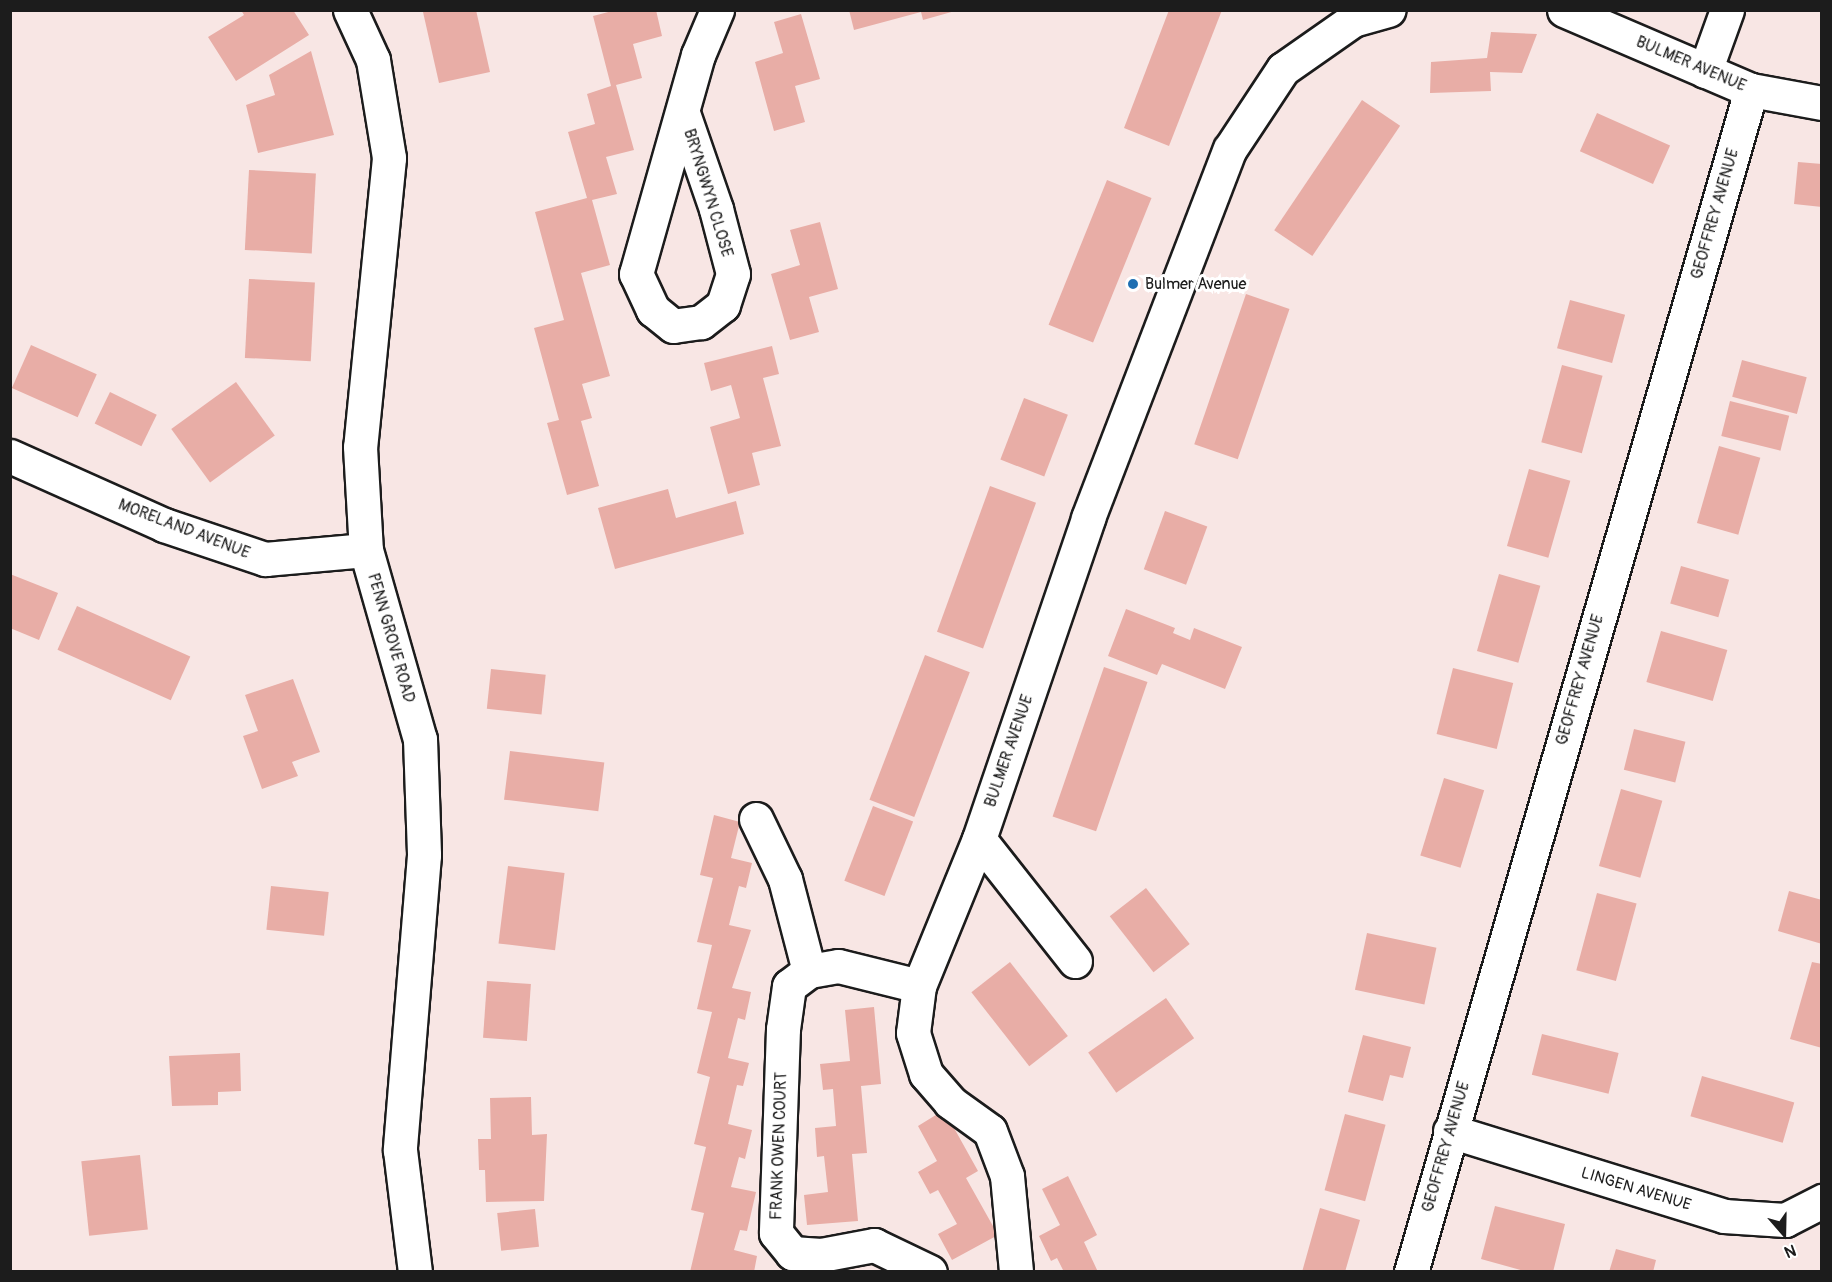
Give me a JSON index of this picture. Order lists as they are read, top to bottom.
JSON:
{
  "streets": {
    "street": [
      "BULMER AVENUE",
      "BRYNGWYN CLOSE",
      "GEOFFREY AVENUE",
      "MORELAND AVENUE",
      "PENN GROVE ROAD",
      "FRANK OWEN COURT",
      "LINGEN AVENUE"
    ]
  },
  "crossings": [
    ["BULMER AVENUE", "GEOFFREY AVENUE"],
    ["GEOFFREY AVENUE", "LINGEN AVENUE"],
    ["MORELAND AVENUE", "PENN GROVE ROAD"]
  ],
  "places": ["Bulmer Avenue"],
  "north": "bottom"
}
